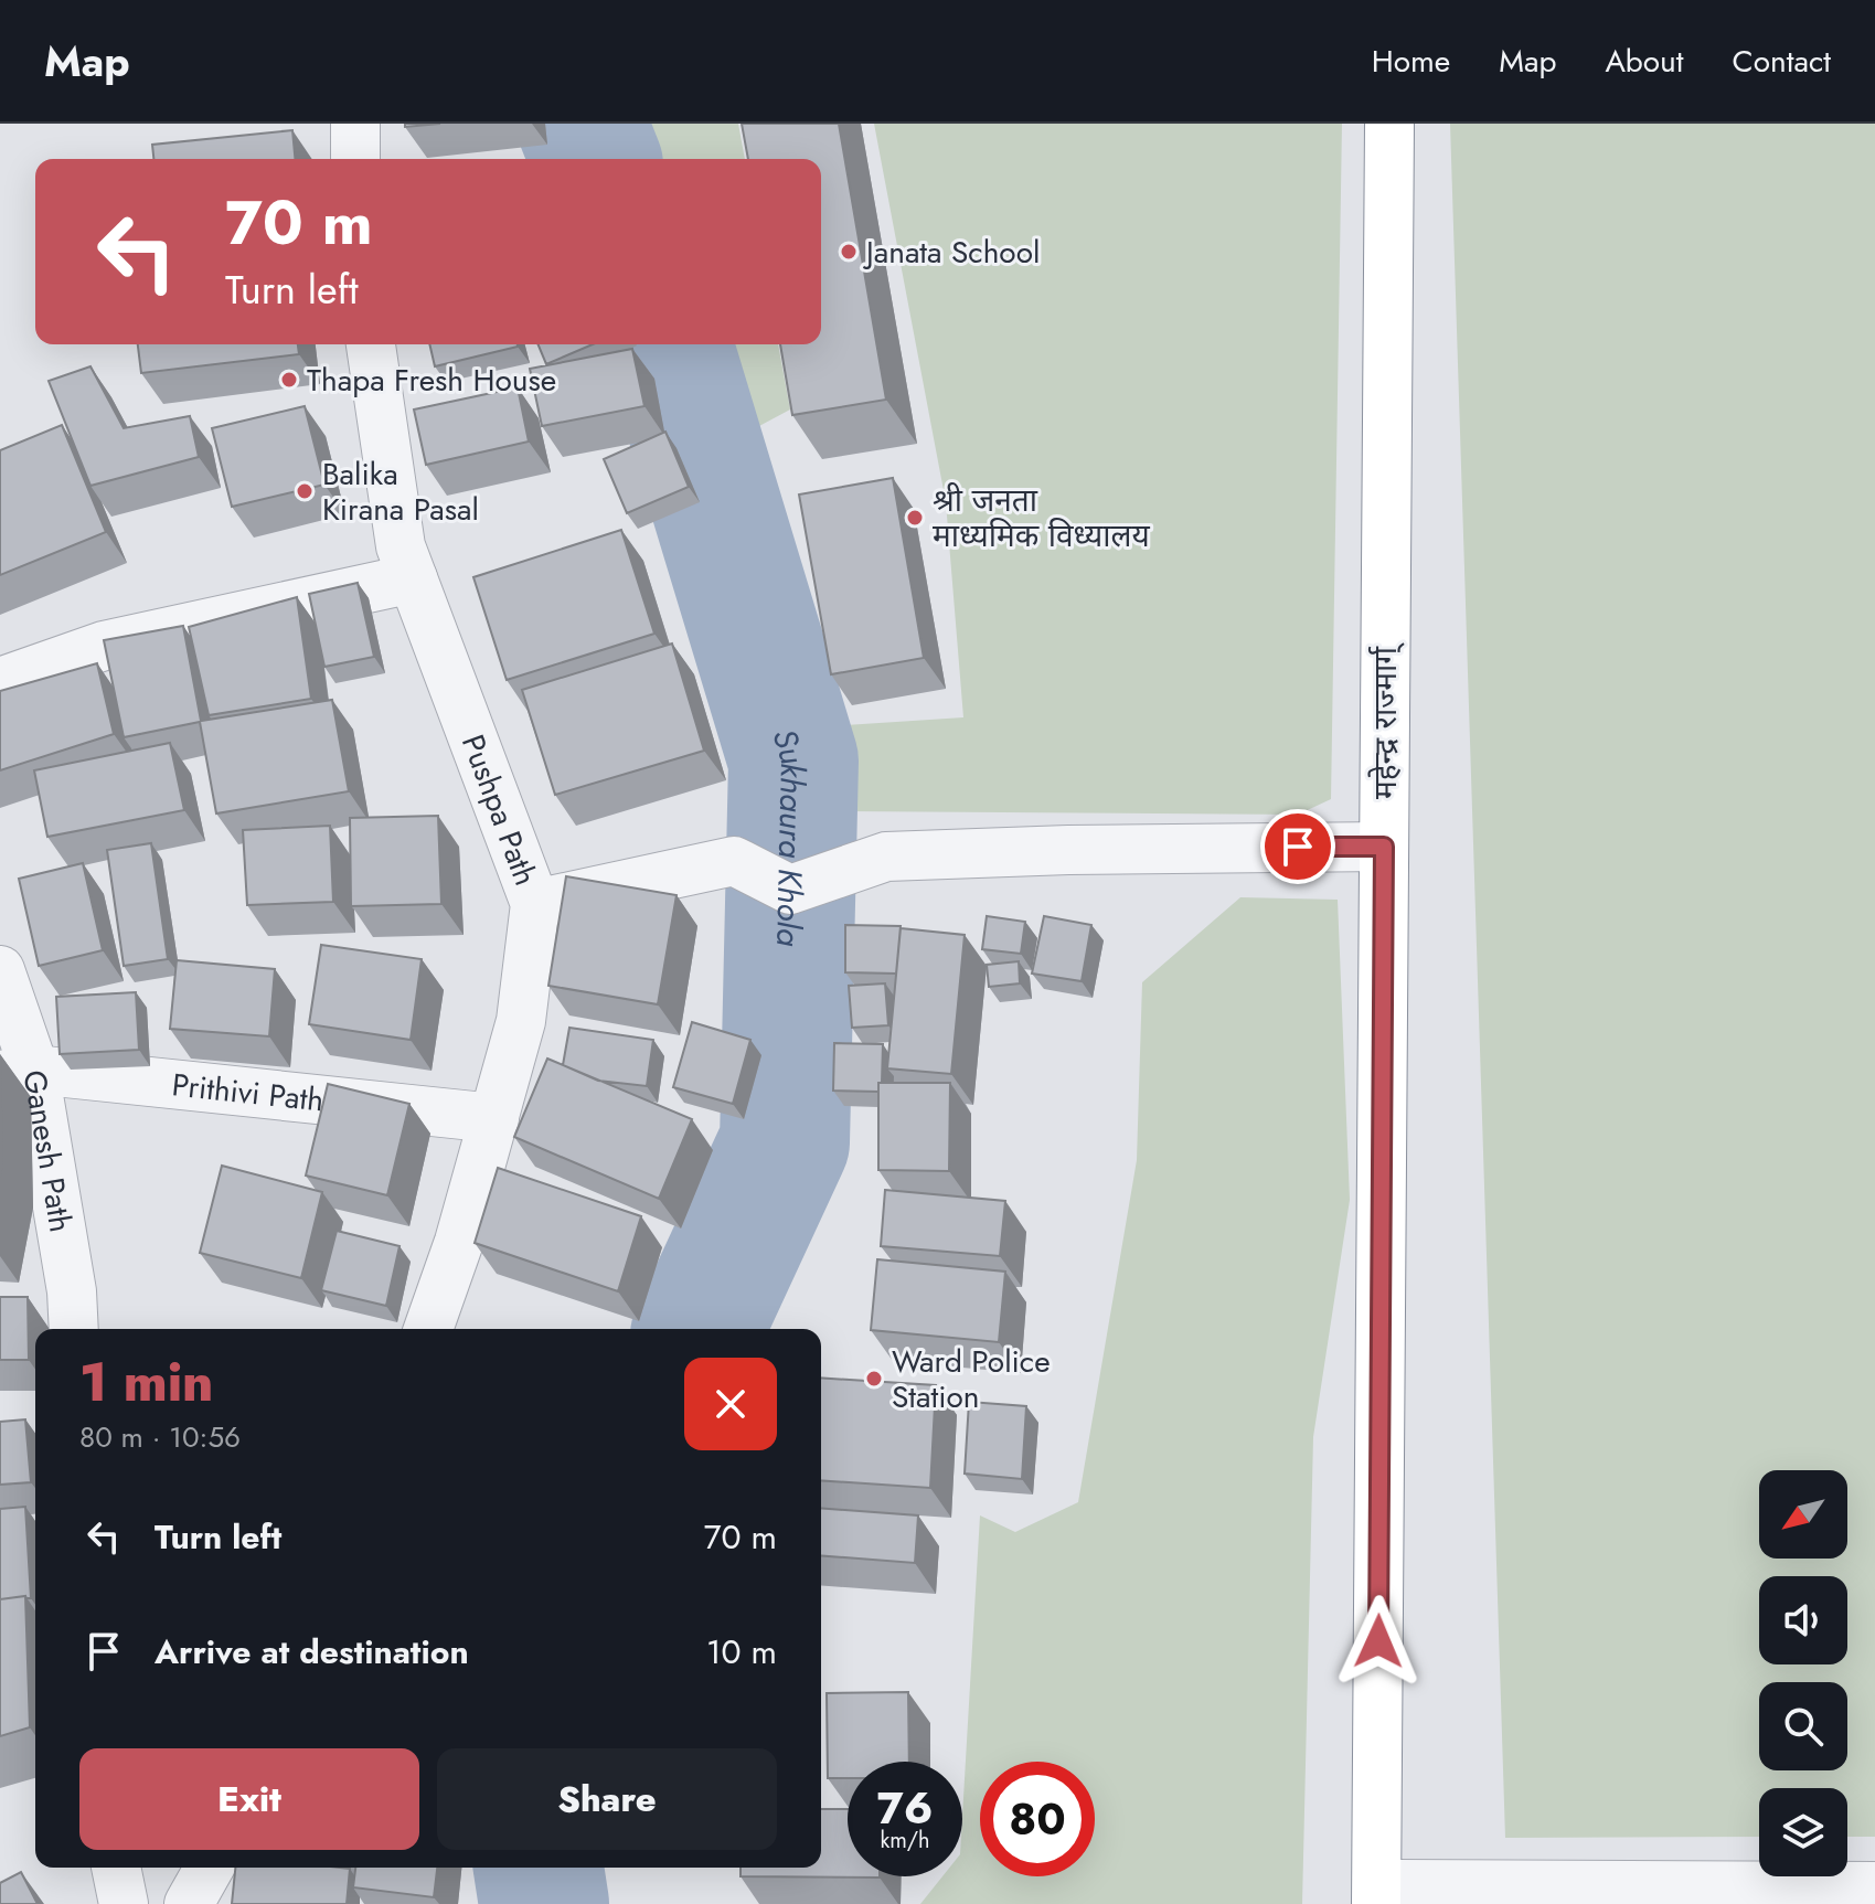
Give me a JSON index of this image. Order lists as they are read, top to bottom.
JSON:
{
  "streets": {
    "highway": ["महेन्द्र राज्मार्ग्"],
    "street": ["Pushpa Path", "Prithivi Path", "Ganesh Path"]
  },
  "crossings": [
    ["Pushpa Path", "Prithivi Path"],
    ["Prithivi Path", "Ganesh Path"]
  ],
  "water": ["Sukhaura Khola"],
  "places": [
    "Janata School",
    "Thapa Fresh House",
    "Balika Kirana Pasal",
    "श्री जनता माध्यमिक विध्यालय",
    "Ward Police Station"
  ],
  "north": "bottom left",
  "page": {
    "header": "Map",
    "nav": [
      "Home",
      "Map",
      "About",
      "Contact"
    ],
    "turn": ["70 m", "Turn left"],
    "heading": ["1 min", "80 m · 10:56"],
    "list": [
      {
        "name": "Turn left",
        "value": "70 m"
      },
      {
        "name": "Arrive at destination",
        "value": "10 m"
      }
    ],
    "buttons": ["Exit", "Share"],
    "speed": "76 km/h",
    "limit": "80"
  }
}
